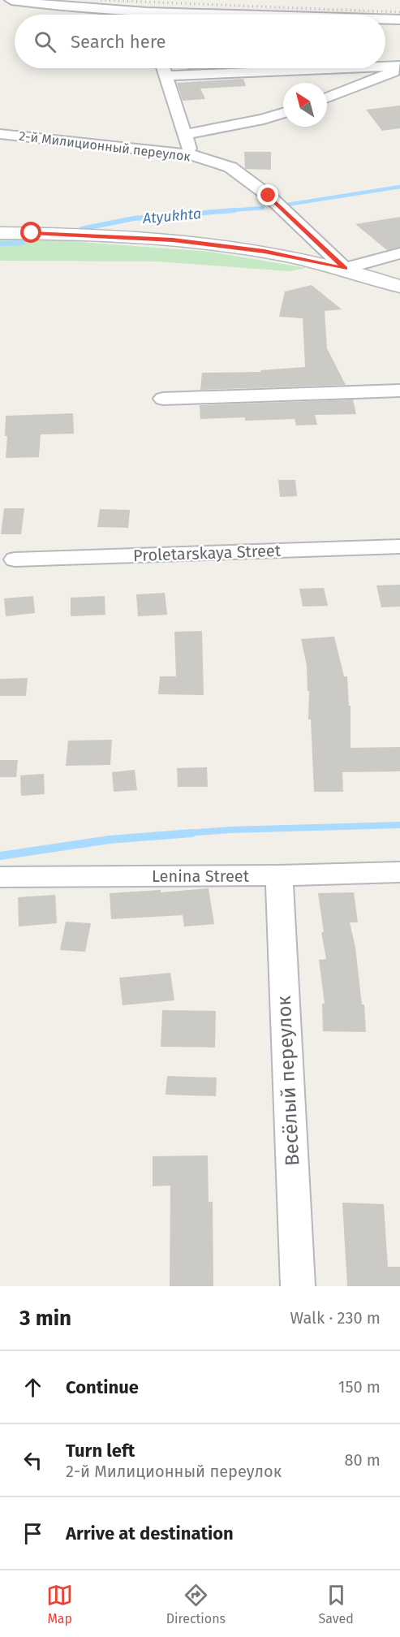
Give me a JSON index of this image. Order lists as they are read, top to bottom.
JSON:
{
  "streets": {
    "street": [
      "2-й Милиционный переулок",
      "Proletarskaya Street",
      "Lenina Street",
      "Весёлый переулок"
    ]
  },
  "crossings": [
    ["Lenina Street", "Весёлый переулок"]
  ],
  "water": ["Atyukhta"],
  "north": "top left",
  "page": {
    "search": "Search here",
    "heading": ["3 min", "Walk · 230 m"],
    "list": [
      ["Continue", "150 m"],
      ["Turn left", "2-й Милиционный переулок", "80 m"],
      "Arrive at destination"
    ],
    "nav": ["Map", "Directions", "Saved"]
  }
}
